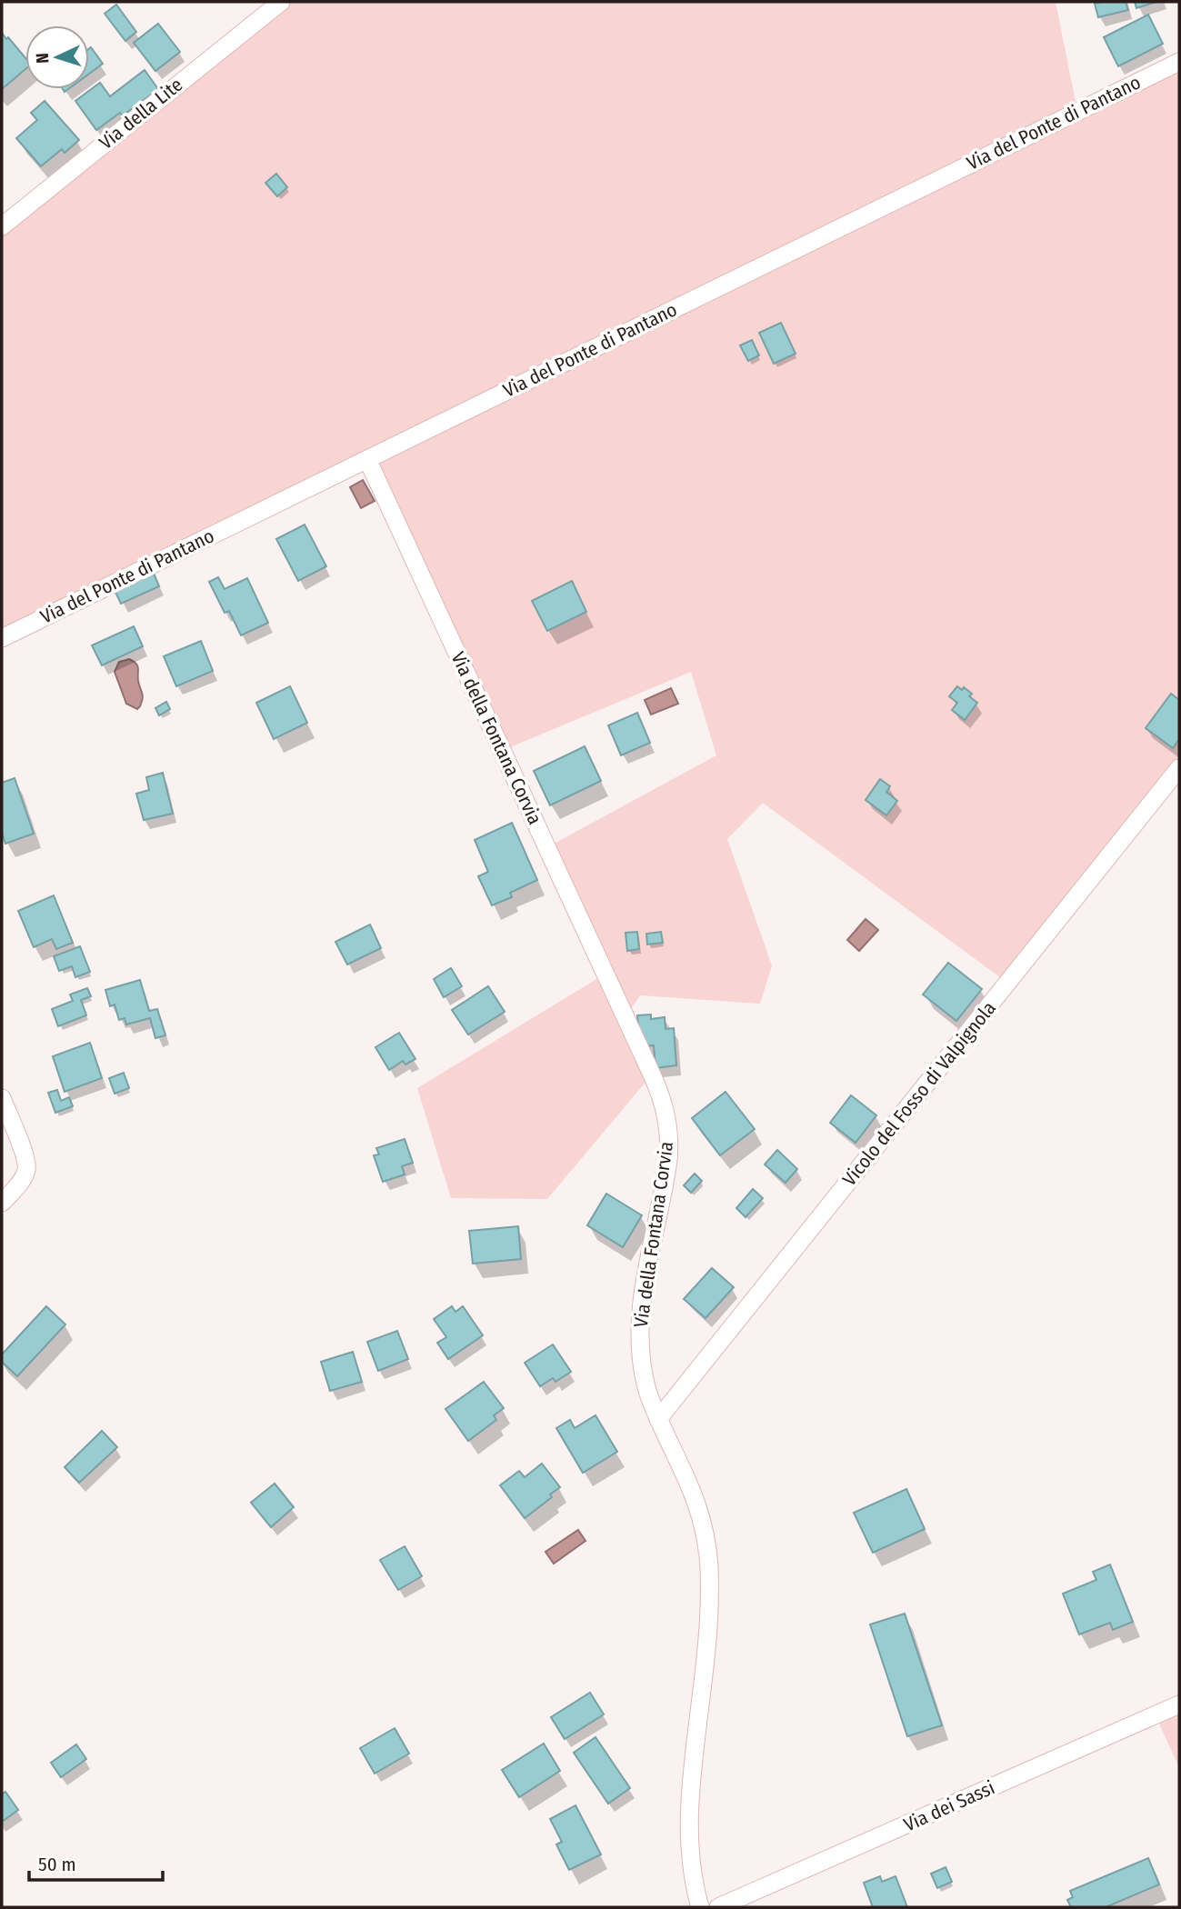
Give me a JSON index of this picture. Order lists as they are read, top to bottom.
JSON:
{
  "streets": {
    "street": [
      "Via della Lite",
      "Via del Ponte di Pantano",
      "Via della Fontana Corvia",
      "Vicolo del Fosso di Valpignola",
      "Via dei Sassi"
    ]
  },
  "crossings": [
    ["Via del Ponte di Pantano", "Via della Fontana Corvia"],
    ["Via della Fontana Corvia", "Vicolo del Fosso di Valpignola"]
  ],
  "scale_bar": "50 m",
  "north": "left"
}
